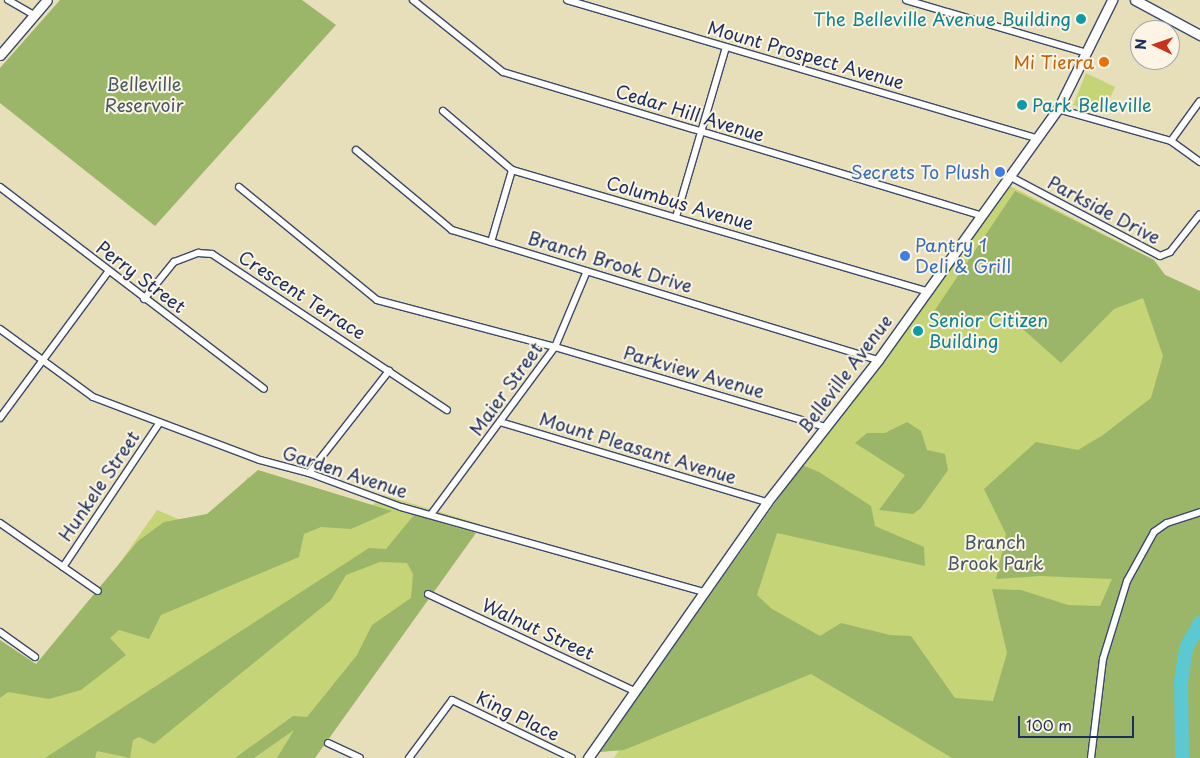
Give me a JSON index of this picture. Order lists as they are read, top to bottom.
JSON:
{
  "streets": {
    "main road": ["Belleville Avenue"],
    "street": [
      "Mount Prospect Avenue",
      "Cedar Hill Avenue",
      "Columbus Avenue",
      "Parkside Drive",
      "Branch Brook Drive",
      "Perry Street",
      "Crescent Terrace",
      "Parkview Avenue",
      "Maier Street",
      "Mount Pleasant Avenue",
      "Garden Avenue",
      "Hunkele Street",
      "Walnut Street",
      "King Place"
    ]
  },
  "crossings": [
    ["Mount Prospect Avenue", "Belleville Avenue"],
    ["Cedar Hill Avenue", "Belleville Avenue"],
    ["Columbus Avenue", "Belleville Avenue"],
    ["Parkside Drive", "Belleville Avenue"],
    ["Branch Brook Drive", "Belleville Avenue"],
    ["Branch Brook Drive", "Maier Street"],
    ["Perry Street", "Crescent Terrace"],
    ["Parkview Avenue", "Belleville Avenue"],
    ["Parkview Avenue", "Maier Street"],
    ["Belleville Avenue", "Mount Pleasant Avenue"],
    ["Belleville Avenue", "Garden Avenue"],
    ["Belleville Avenue", "Walnut Street"],
    ["Maier Street", "Mount Pleasant Avenue"],
    ["Maier Street", "Garden Avenue"],
    ["Garden Avenue", "Hunkele Street"]
  ],
  "parks": ["Belleville Reservoir", "Branch Brook Park"],
  "places": [
    "The Belleville Avenue Building",
    "Mi Tierra",
    "Park Belleville",
    "Secrets To Plush",
    "Pantry 1 Deli & Grill",
    "Senior Citizen Building"
  ],
  "scale_bar": "100 m",
  "north": "left"
}
